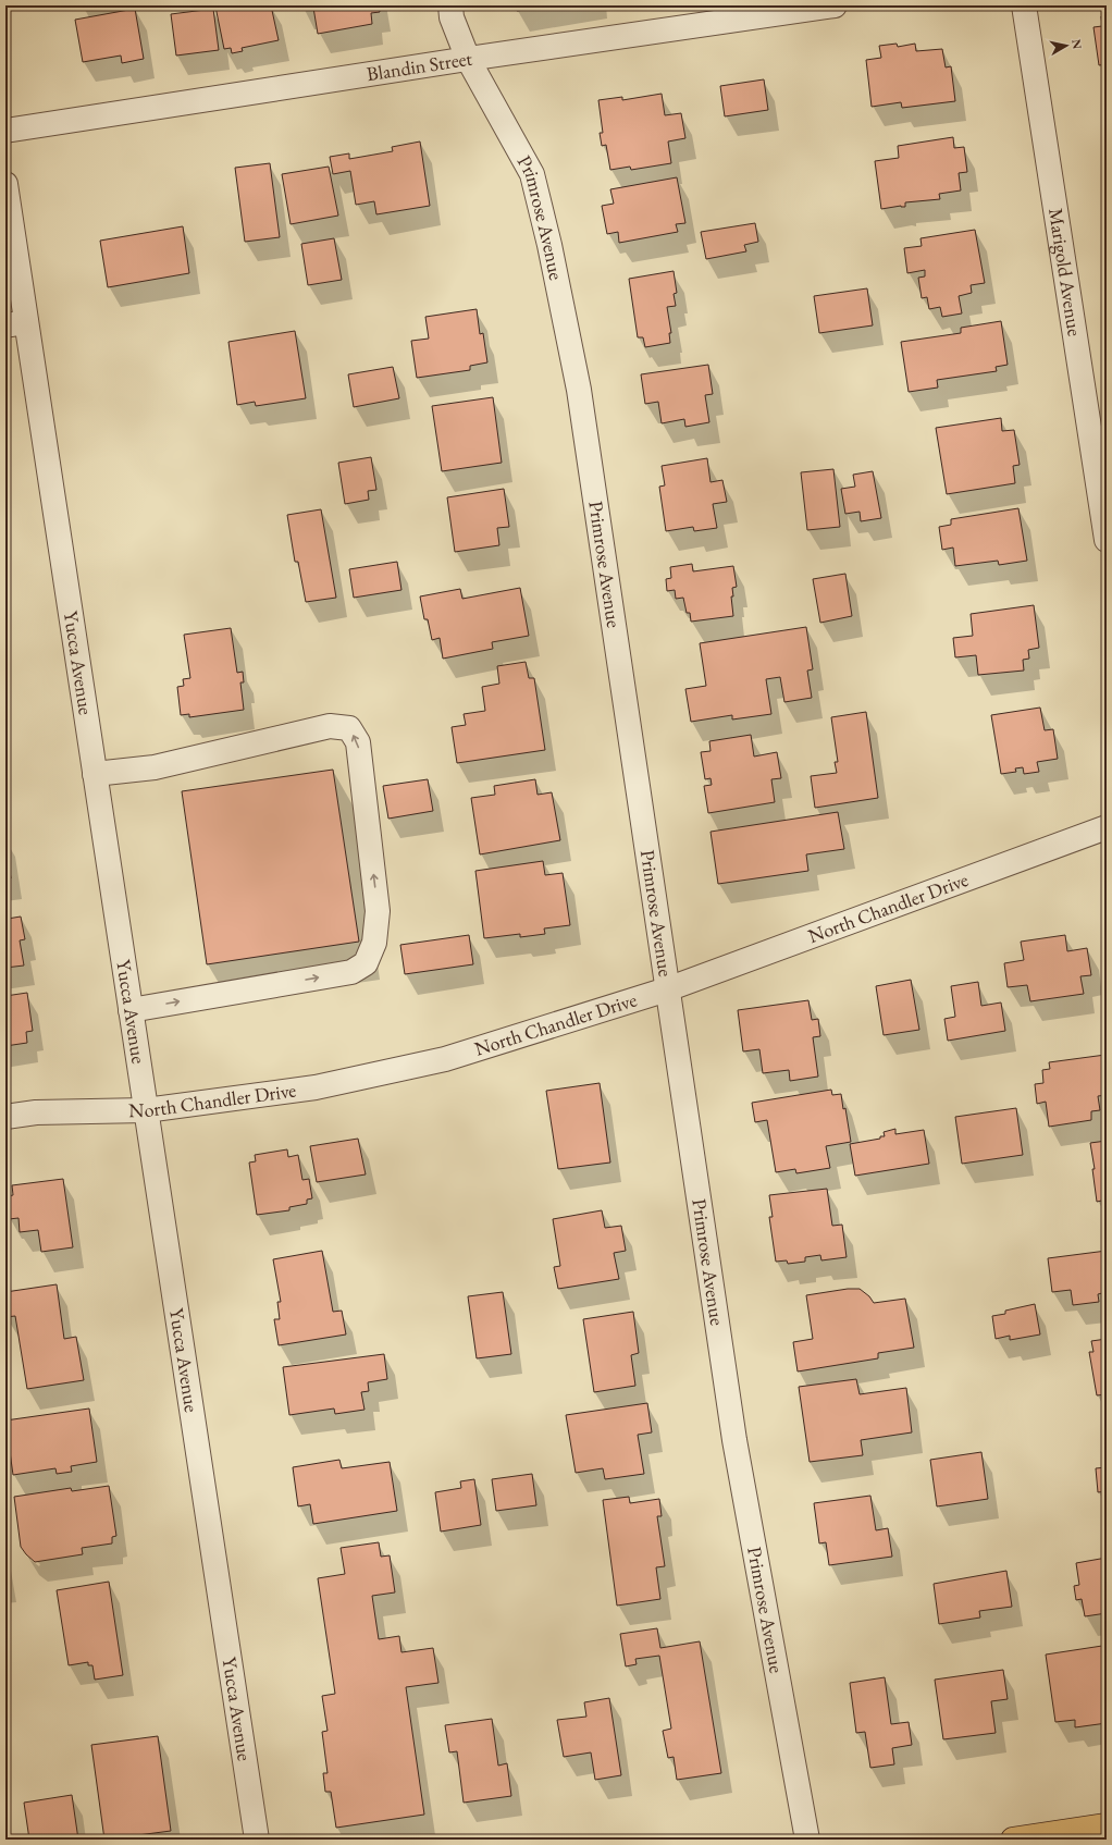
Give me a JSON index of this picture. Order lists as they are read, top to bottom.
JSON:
{
  "streets": {
    "street": [
      "Blandin Street",
      "Primrose Avenue",
      "Marigold Avenue",
      "Yucca Avenue",
      "North Chandler Drive"
    ]
  },
  "crossings": [
    ["Blandin Street", "Primrose Avenue"],
    ["Primrose Avenue", "North Chandler Drive"],
    ["Yucca Avenue", "North Chandler Drive"]
  ],
  "north": "right"
}
